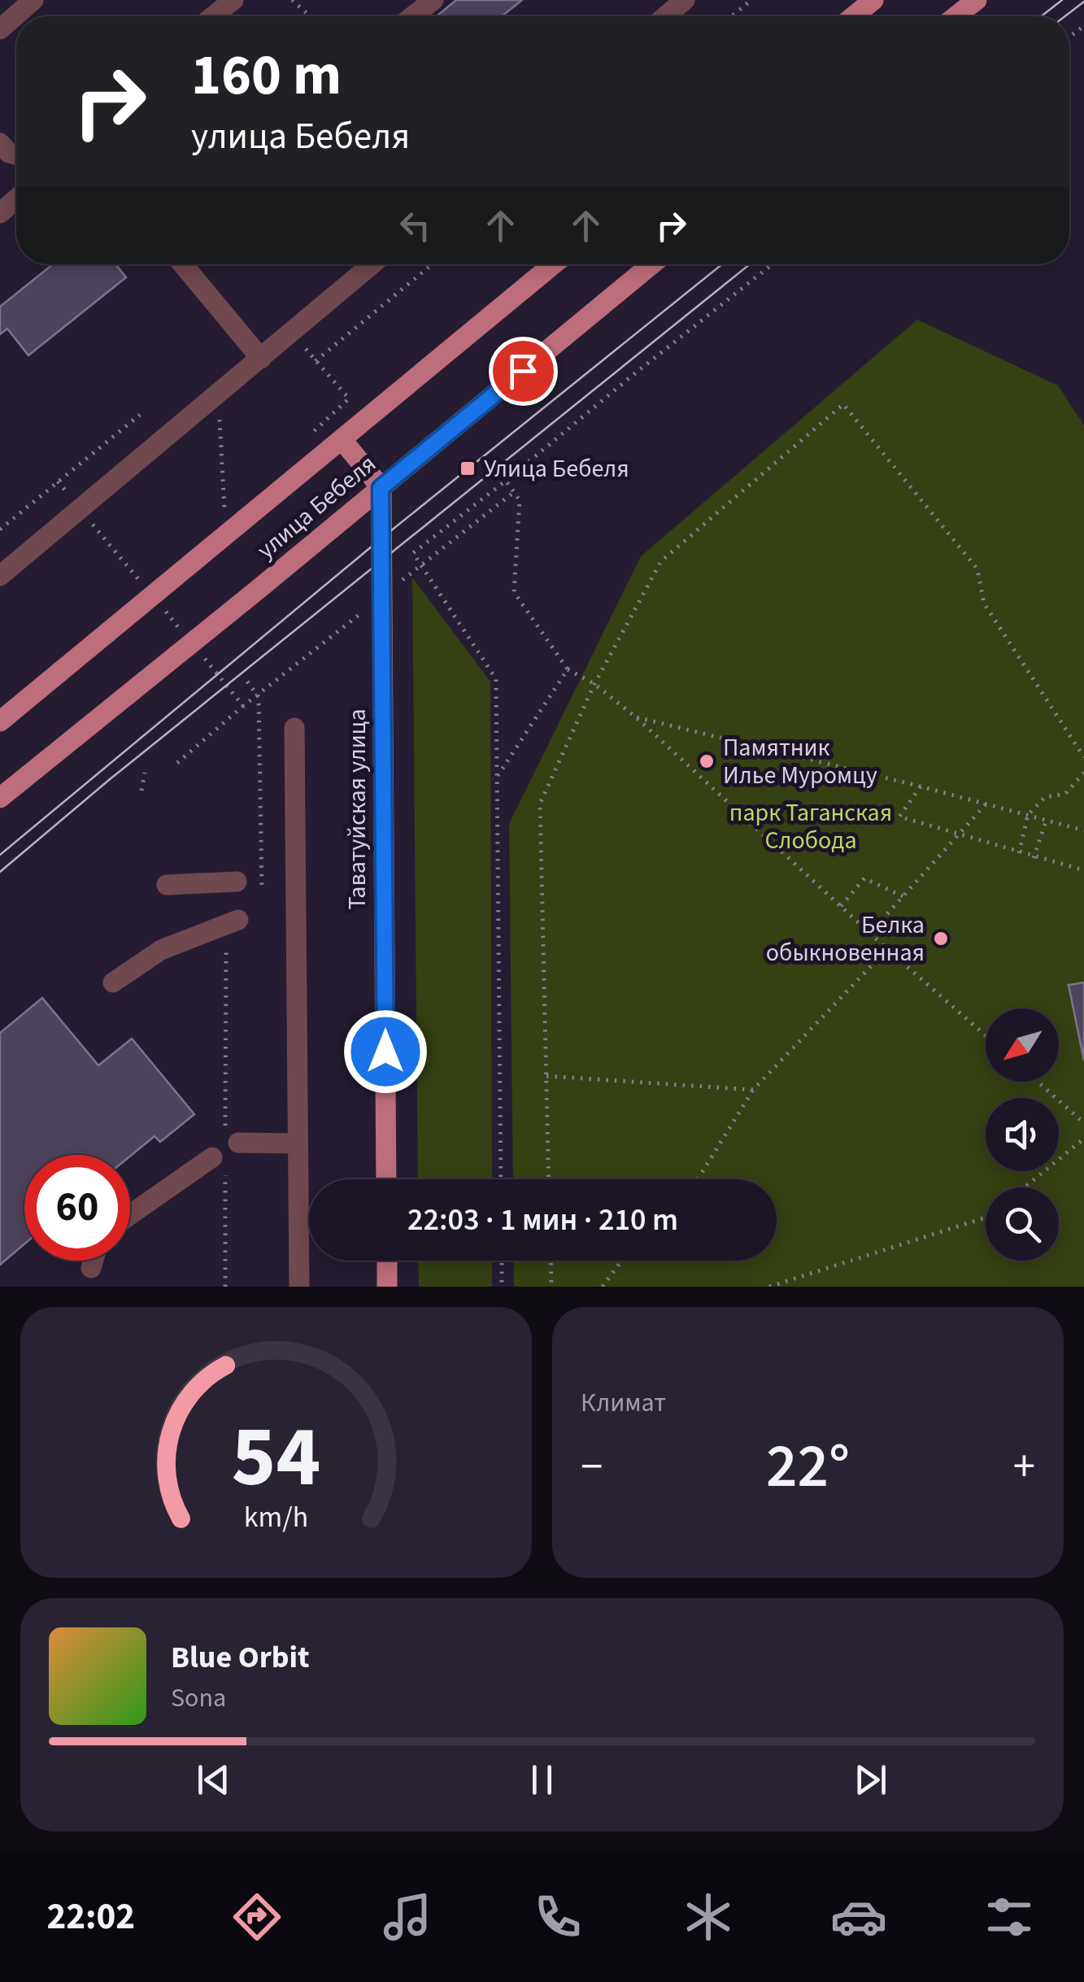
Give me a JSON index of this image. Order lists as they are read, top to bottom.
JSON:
{
  "streets": {
    "main road": ["улица Бебеля", "Таватуйская улица"]
  },
  "crossings": [
    ["улица Бебеля", "Таватуйская улица"]
  ],
  "parks": ["парк Таганская Слобода"],
  "places": {
    "transit": ["Улица Бебеля"],
    "other": ["Памятник Илье Муромцу", "Белка обыкновенная"]
  },
  "north": "bottom left",
  "page": {
    "turn": ["160 m", "улица Бебеля"],
    "limit": "60",
    "trip": "22:03 · 1 мин · 210 m",
    "tile": "Климат",
    "heat": ["−", "22°", "+"],
    "song": ["Blue Orbit", "Sona"],
    "tabs": "22:02",
    "gauge": ["54", "km/h"]
  }
}
